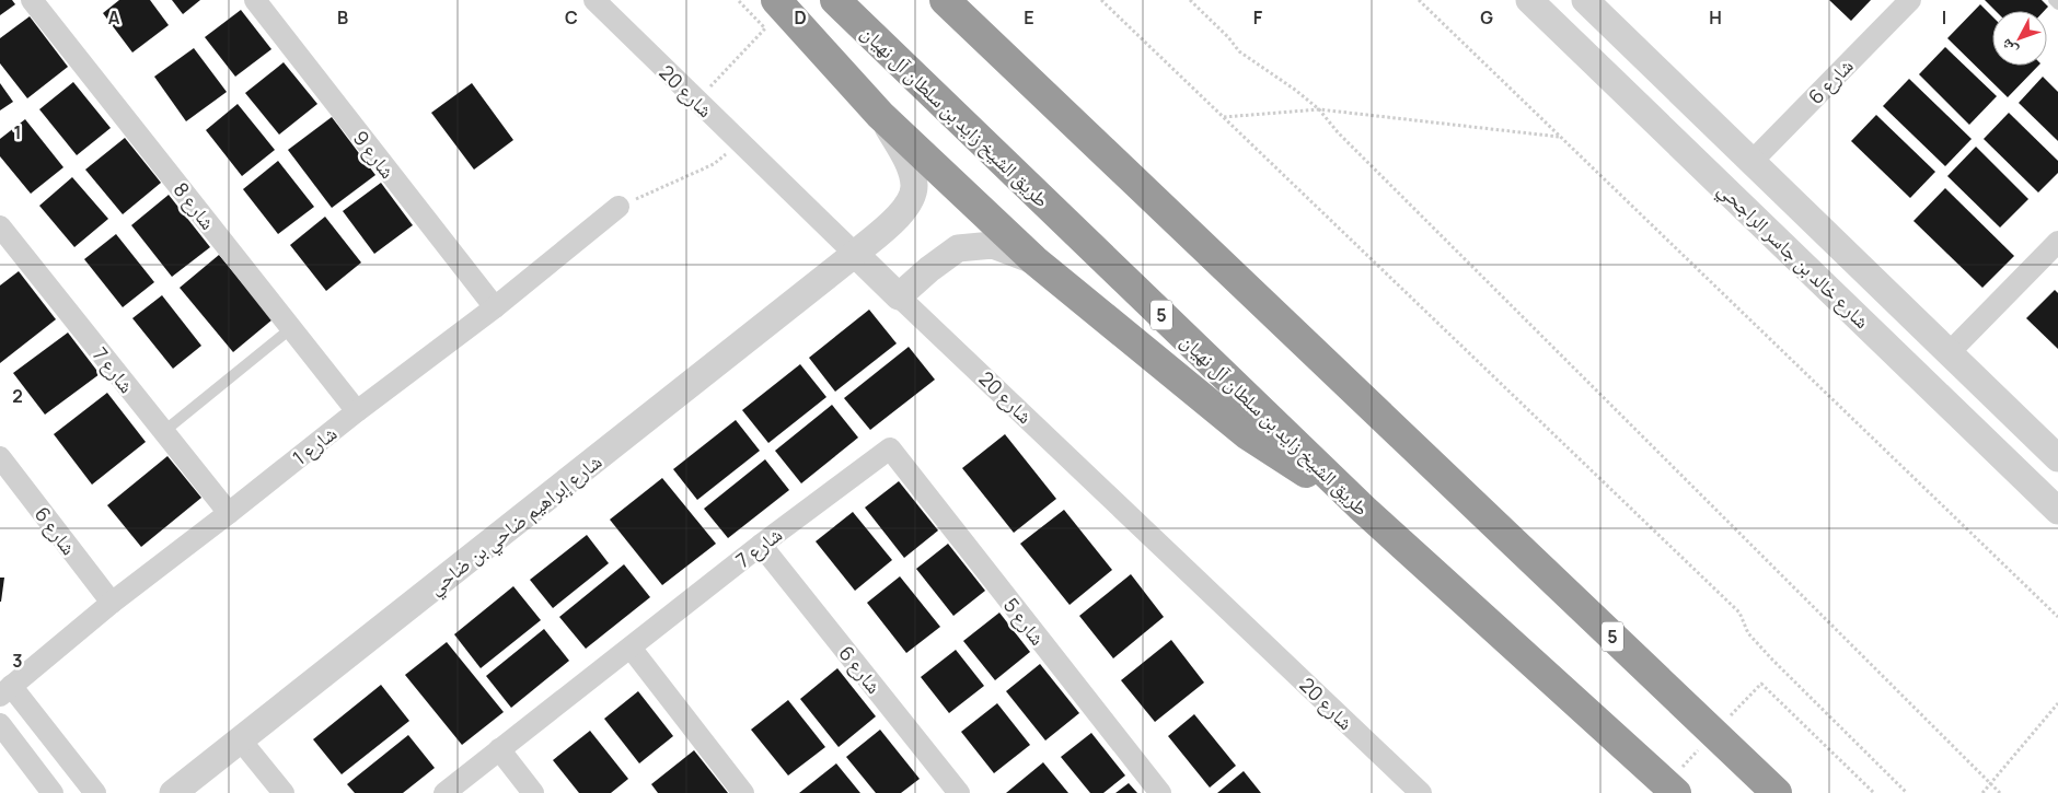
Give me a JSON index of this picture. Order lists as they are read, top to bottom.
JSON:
{
  "streets": {
    "highway": ["طريق الشيخ زايد بن سلطان آل نهيان", "5"],
    "street": [
      "شارع 6",
      "شارع 20",
      "شارع 9",
      "شارع 8",
      "شارع خالد بن جاسر الراجحي",
      "شارع 7",
      "شارع 1",
      "شارع إبراهيم ضاحي بن ضاحي",
      "شارع 5"
    ]
  },
  "crossings": [
    ["شارع 6", "شارع خالد بن جاسر الراجحي"],
    ["شارع 6", "شارع 7"],
    ["شارع 6", "شارع 1"],
    ["شارع 20", "شارع إبراهيم ضاحي بن ضاحي"],
    ["شارع 9", "شارع 1"],
    ["شارع 8", "شارع 1"],
    ["شارع 7", "شارع 1"],
    ["شارع 7", "شارع 5"]
  ],
  "north": "bottom left",
  "grid": {
    "columns": [
      "A",
      "B",
      "C",
      "D",
      "E",
      "F",
      "G",
      "H",
      "I"
    ],
    "rows": ["1", "2", "3"]
  }
}
